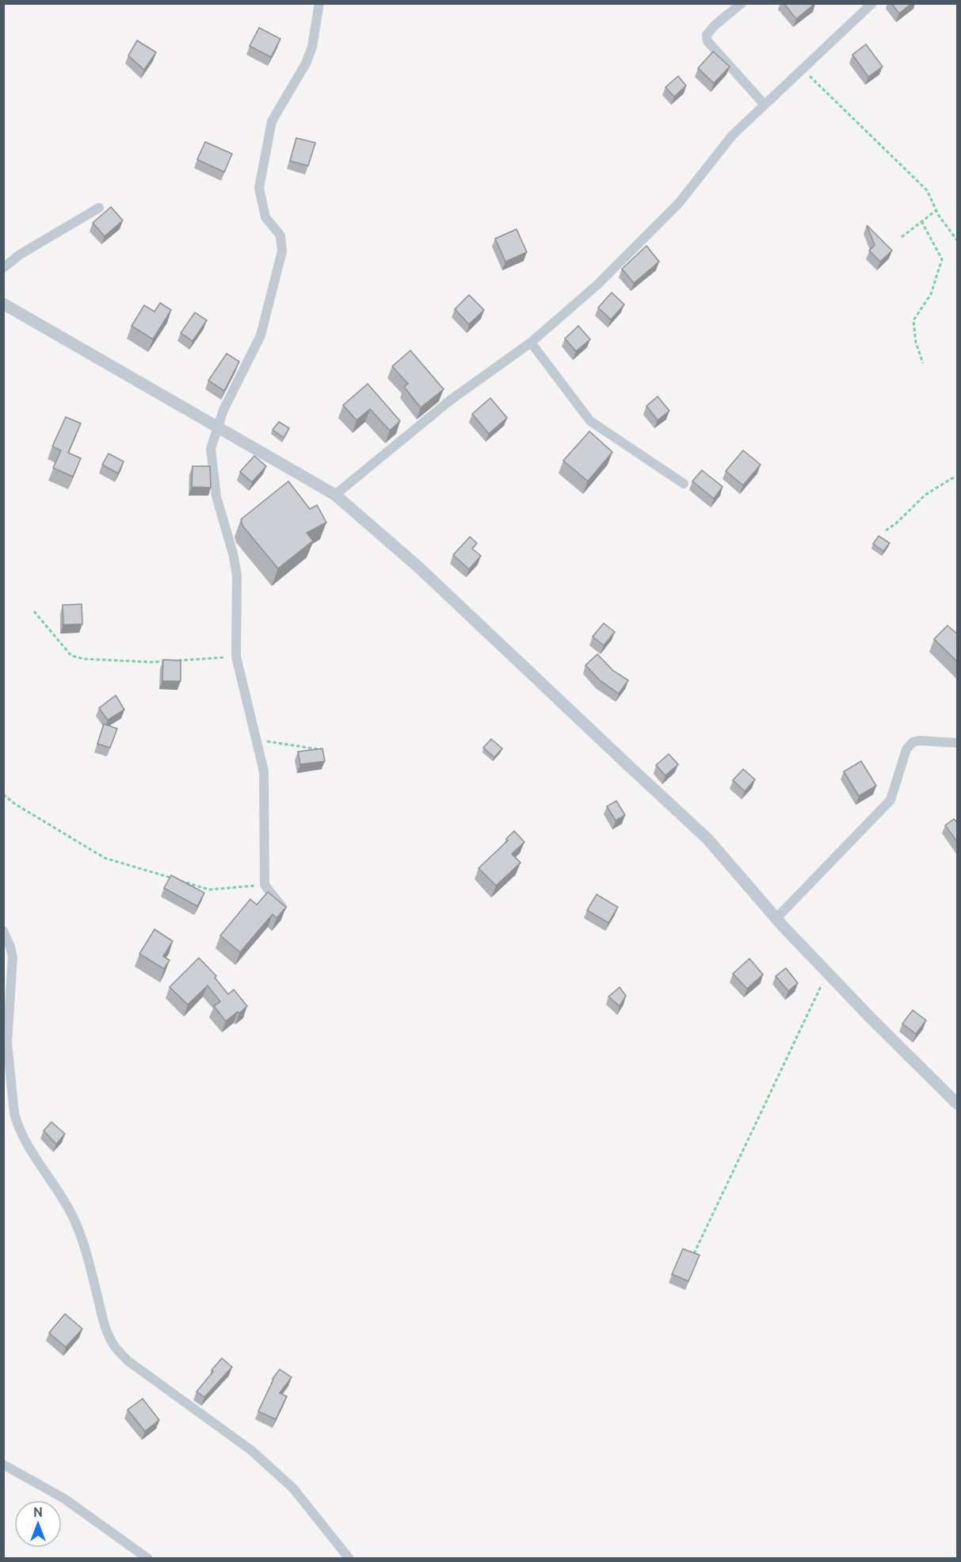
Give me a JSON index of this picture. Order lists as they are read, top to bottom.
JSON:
{
  "north": "top"
}
